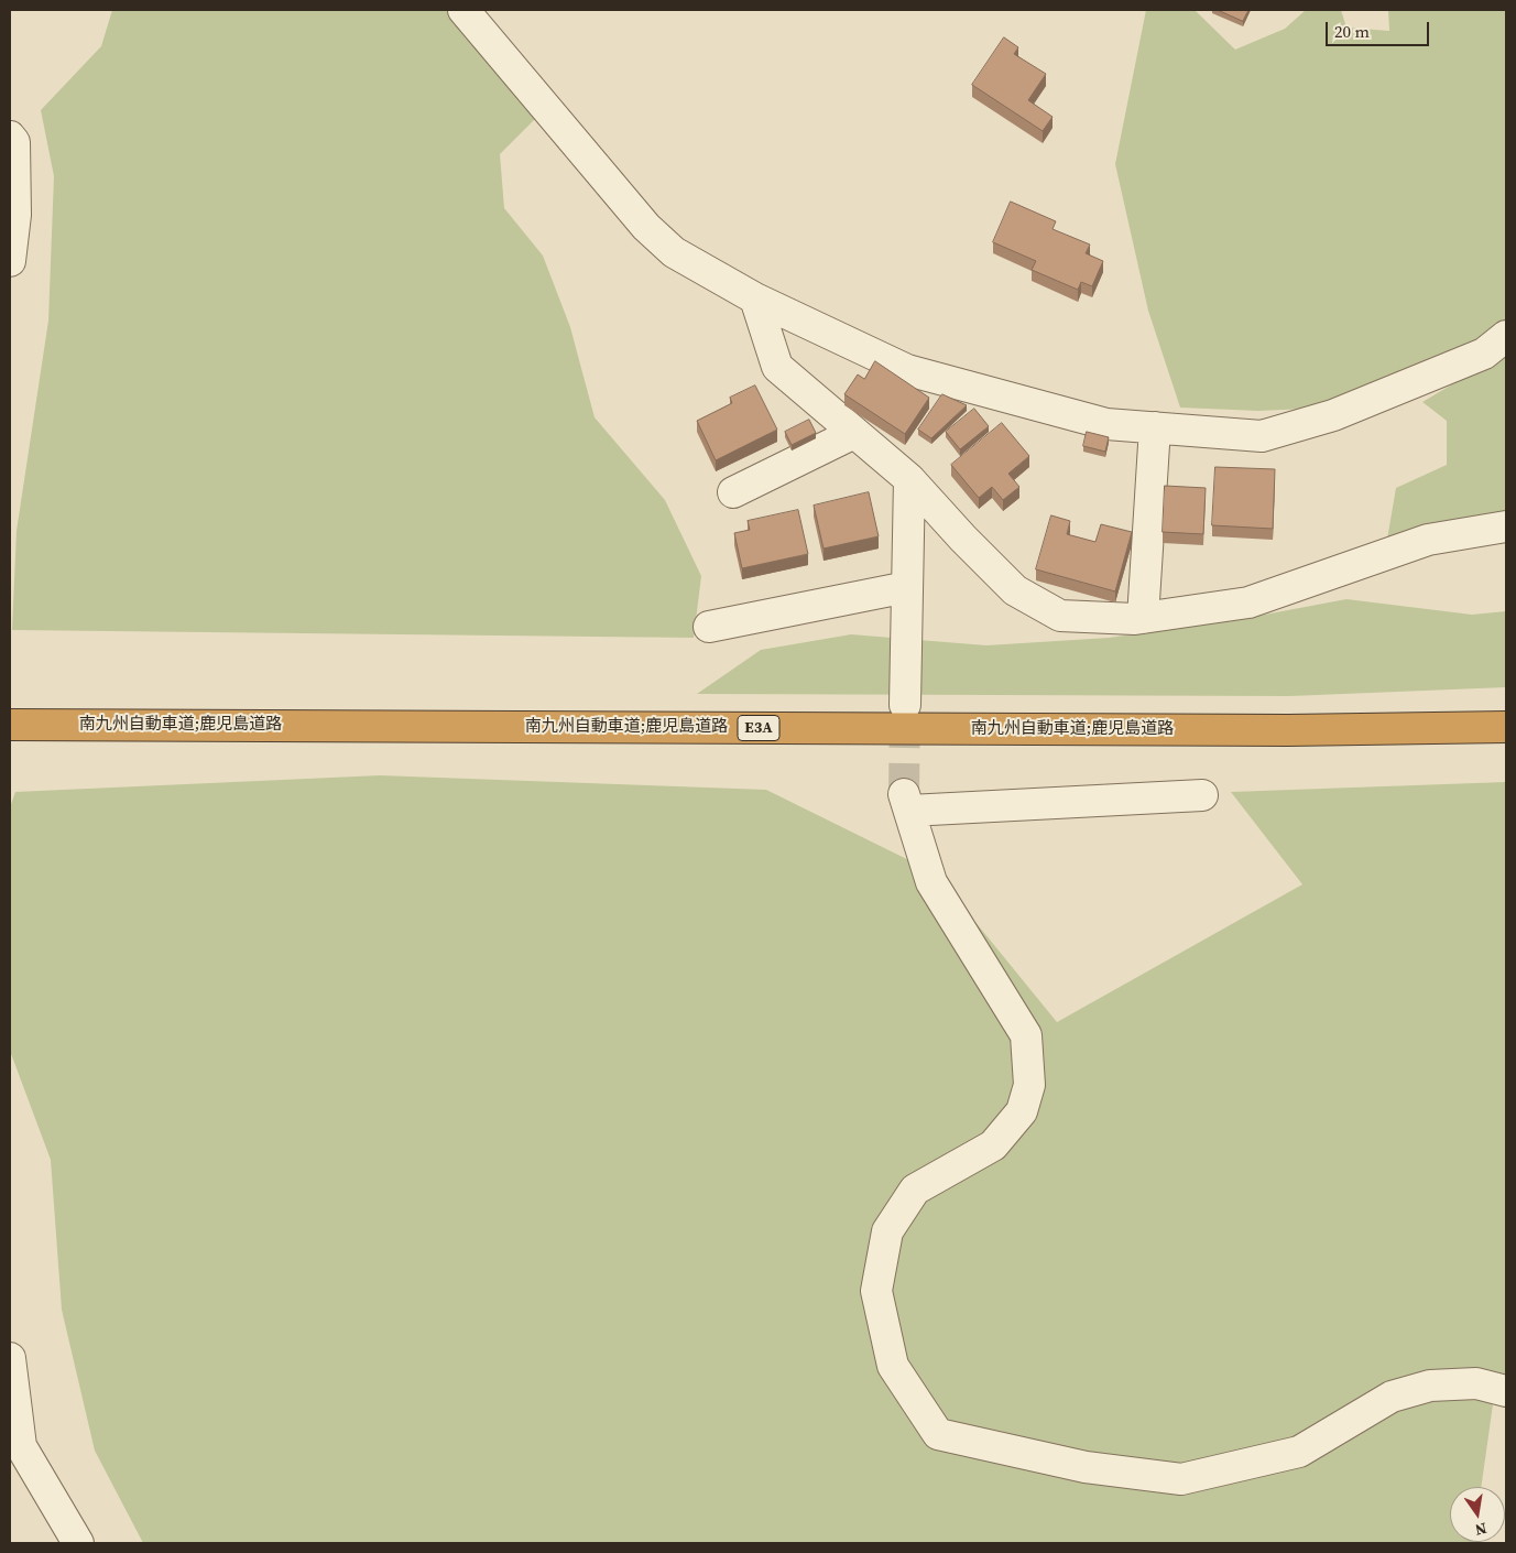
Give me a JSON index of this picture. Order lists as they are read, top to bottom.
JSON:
{
  "streets": {
    "highway": ["南九州自動車道;鹿児島道路", "E3A"]
  },
  "scale_bar": "20 m",
  "north": "bottom"
}
